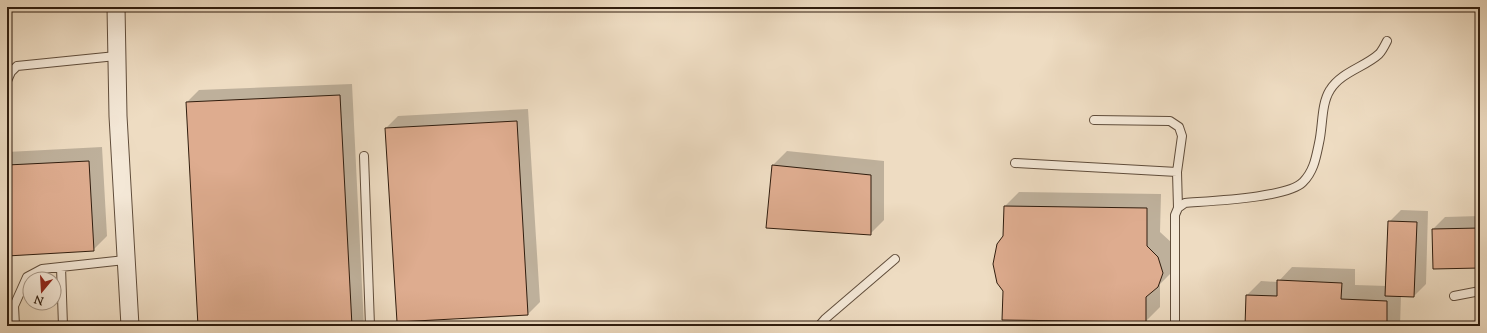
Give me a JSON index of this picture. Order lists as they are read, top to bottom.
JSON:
{
  "north": "bottom"
}
